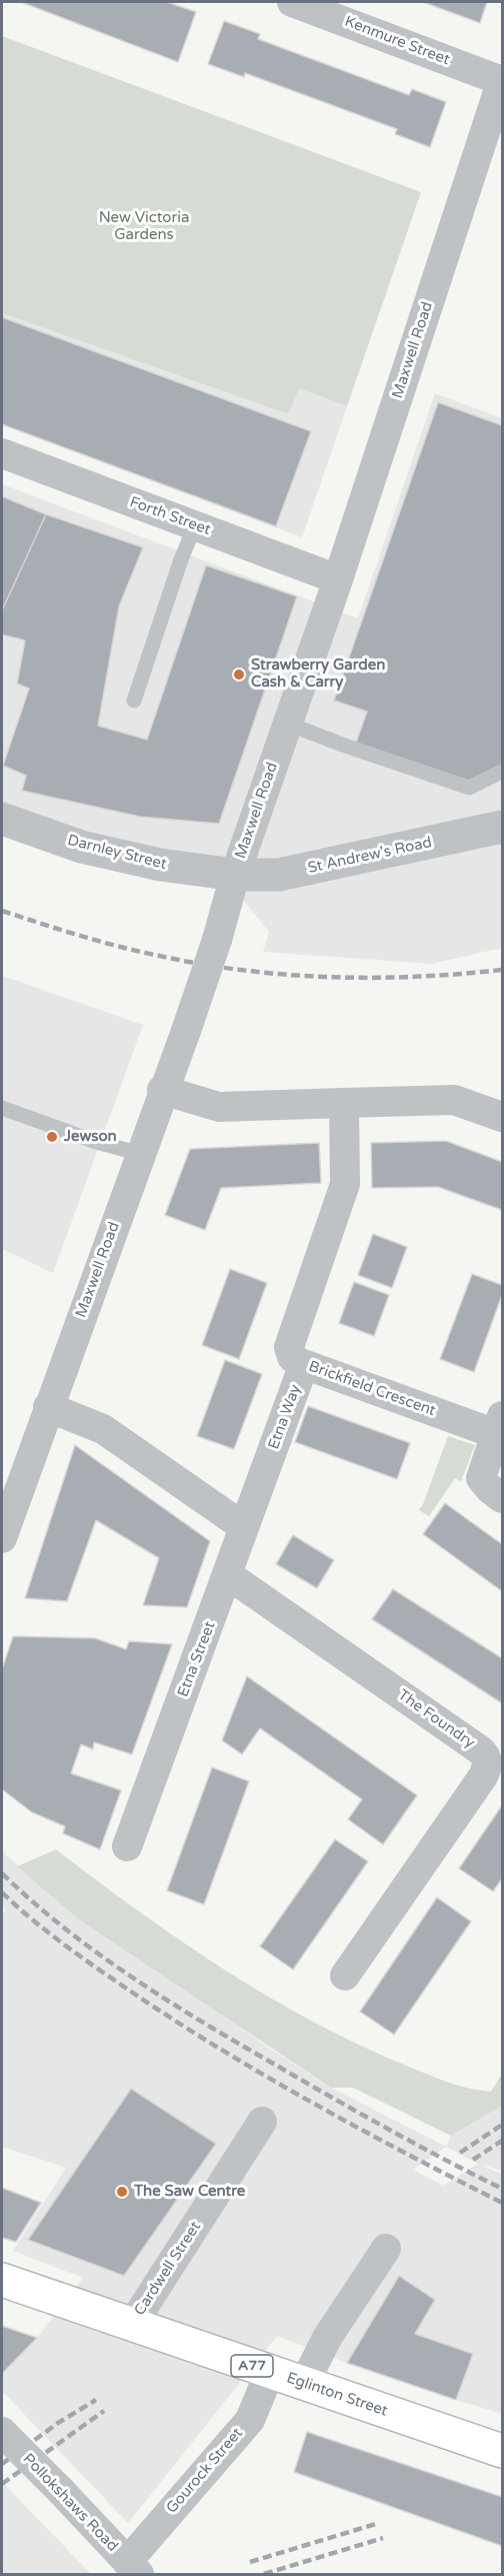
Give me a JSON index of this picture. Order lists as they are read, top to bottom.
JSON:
{
  "streets": {
    "main road": ["A77", "Eglinton Street"],
    "street": [
      "Kenmure Street",
      "Maxwell Road",
      "Forth Street",
      "Darnley Street",
      "St Andrew's Road",
      "Brickfield Crescent",
      "Etna Way",
      "Etna Street",
      "The Foundry",
      "Cardwell Street",
      "Gourock Street",
      "Pollokshaws Road"
    ]
  },
  "crossings": [
    ["Kenmure Street", "Maxwell Road"],
    ["Maxwell Road", "Forth Street"],
    ["Maxwell Road", "Darnley Street"],
    ["Maxwell Road", "St Andrew's Road"],
    ["Darnley Street", "St Andrew's Road"],
    ["Brickfield Crescent", "Etna Way"],
    ["Etna Way", "Etna Street"],
    ["Etna Street", "The Foundry"],
    ["Cardwell Street", "Eglinton Street"],
    ["Eglinton Street", "Gourock Street"],
    ["Gourock Street", "Pollokshaws Road"]
  ],
  "parks": ["New Victoria Gardens"],
  "places": ["Strawberry Garden Cash & Carry", "Jewson", "The Saw Centre"]
}
